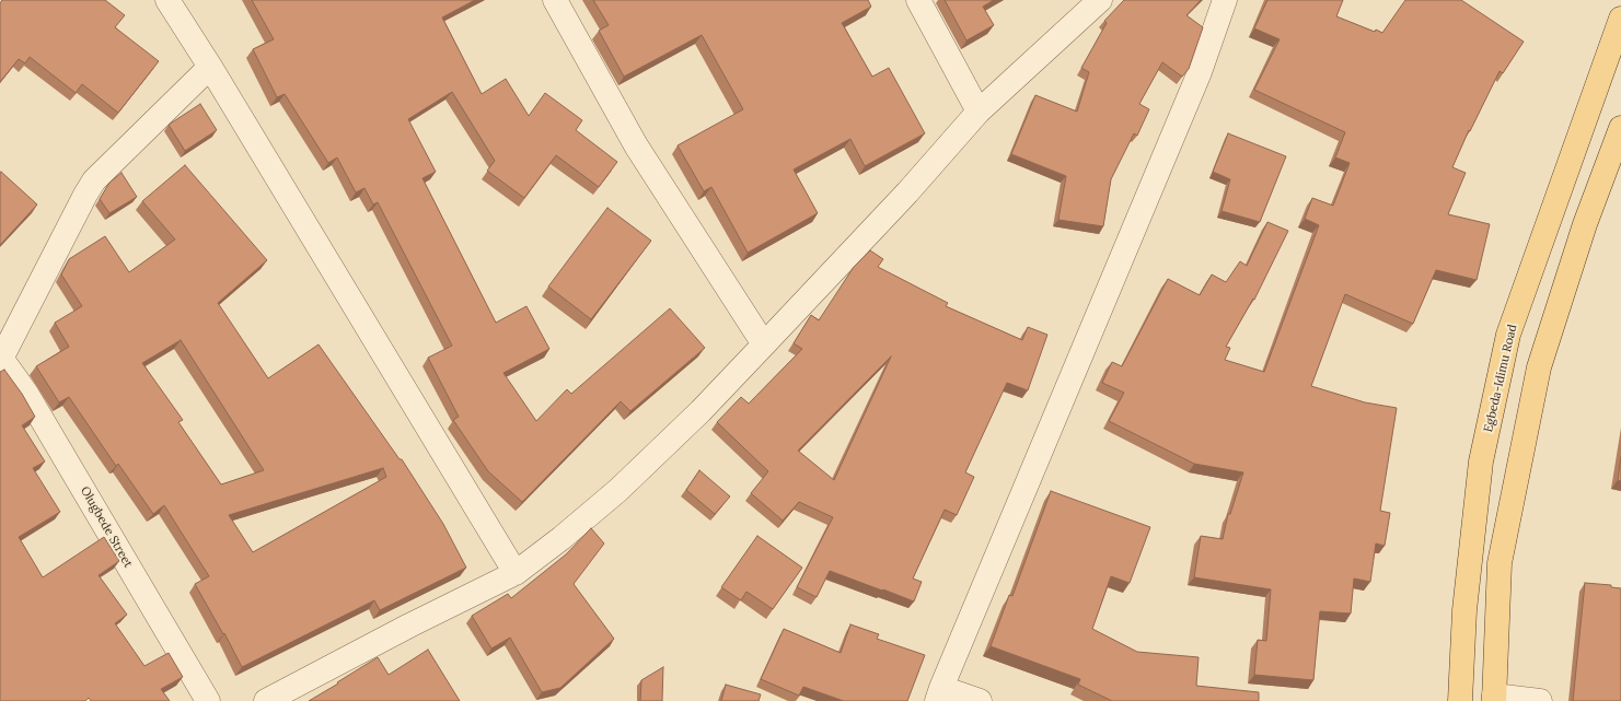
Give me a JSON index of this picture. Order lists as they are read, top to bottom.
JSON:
{
  "streets": {
    "main road": ["Egbeda-Idimu Road"],
    "street": ["Olugbede Street"]
  }
}
